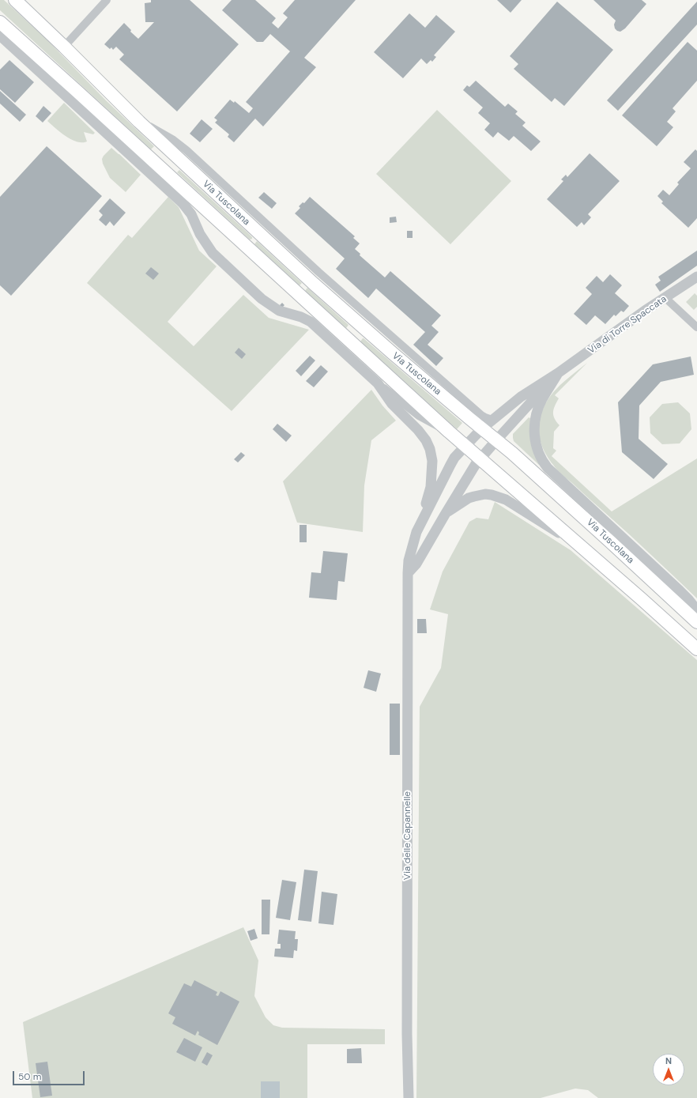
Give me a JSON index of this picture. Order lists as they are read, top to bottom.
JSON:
{
  "streets": {
    "main road": ["Via Tuscolana"],
    "street": ["Via di Torre Spaccata", "Via delle Capannelle"]
  },
  "crossings": [
    ["Via Tuscolana", "Via di Torre Spaccata"],
    ["Via Tuscolana", "Via delle Capannelle"],
    ["Via di Torre Spaccata", "Via delle Capannelle"]
  ],
  "scale_bar": "50 m",
  "north": "top"
}
